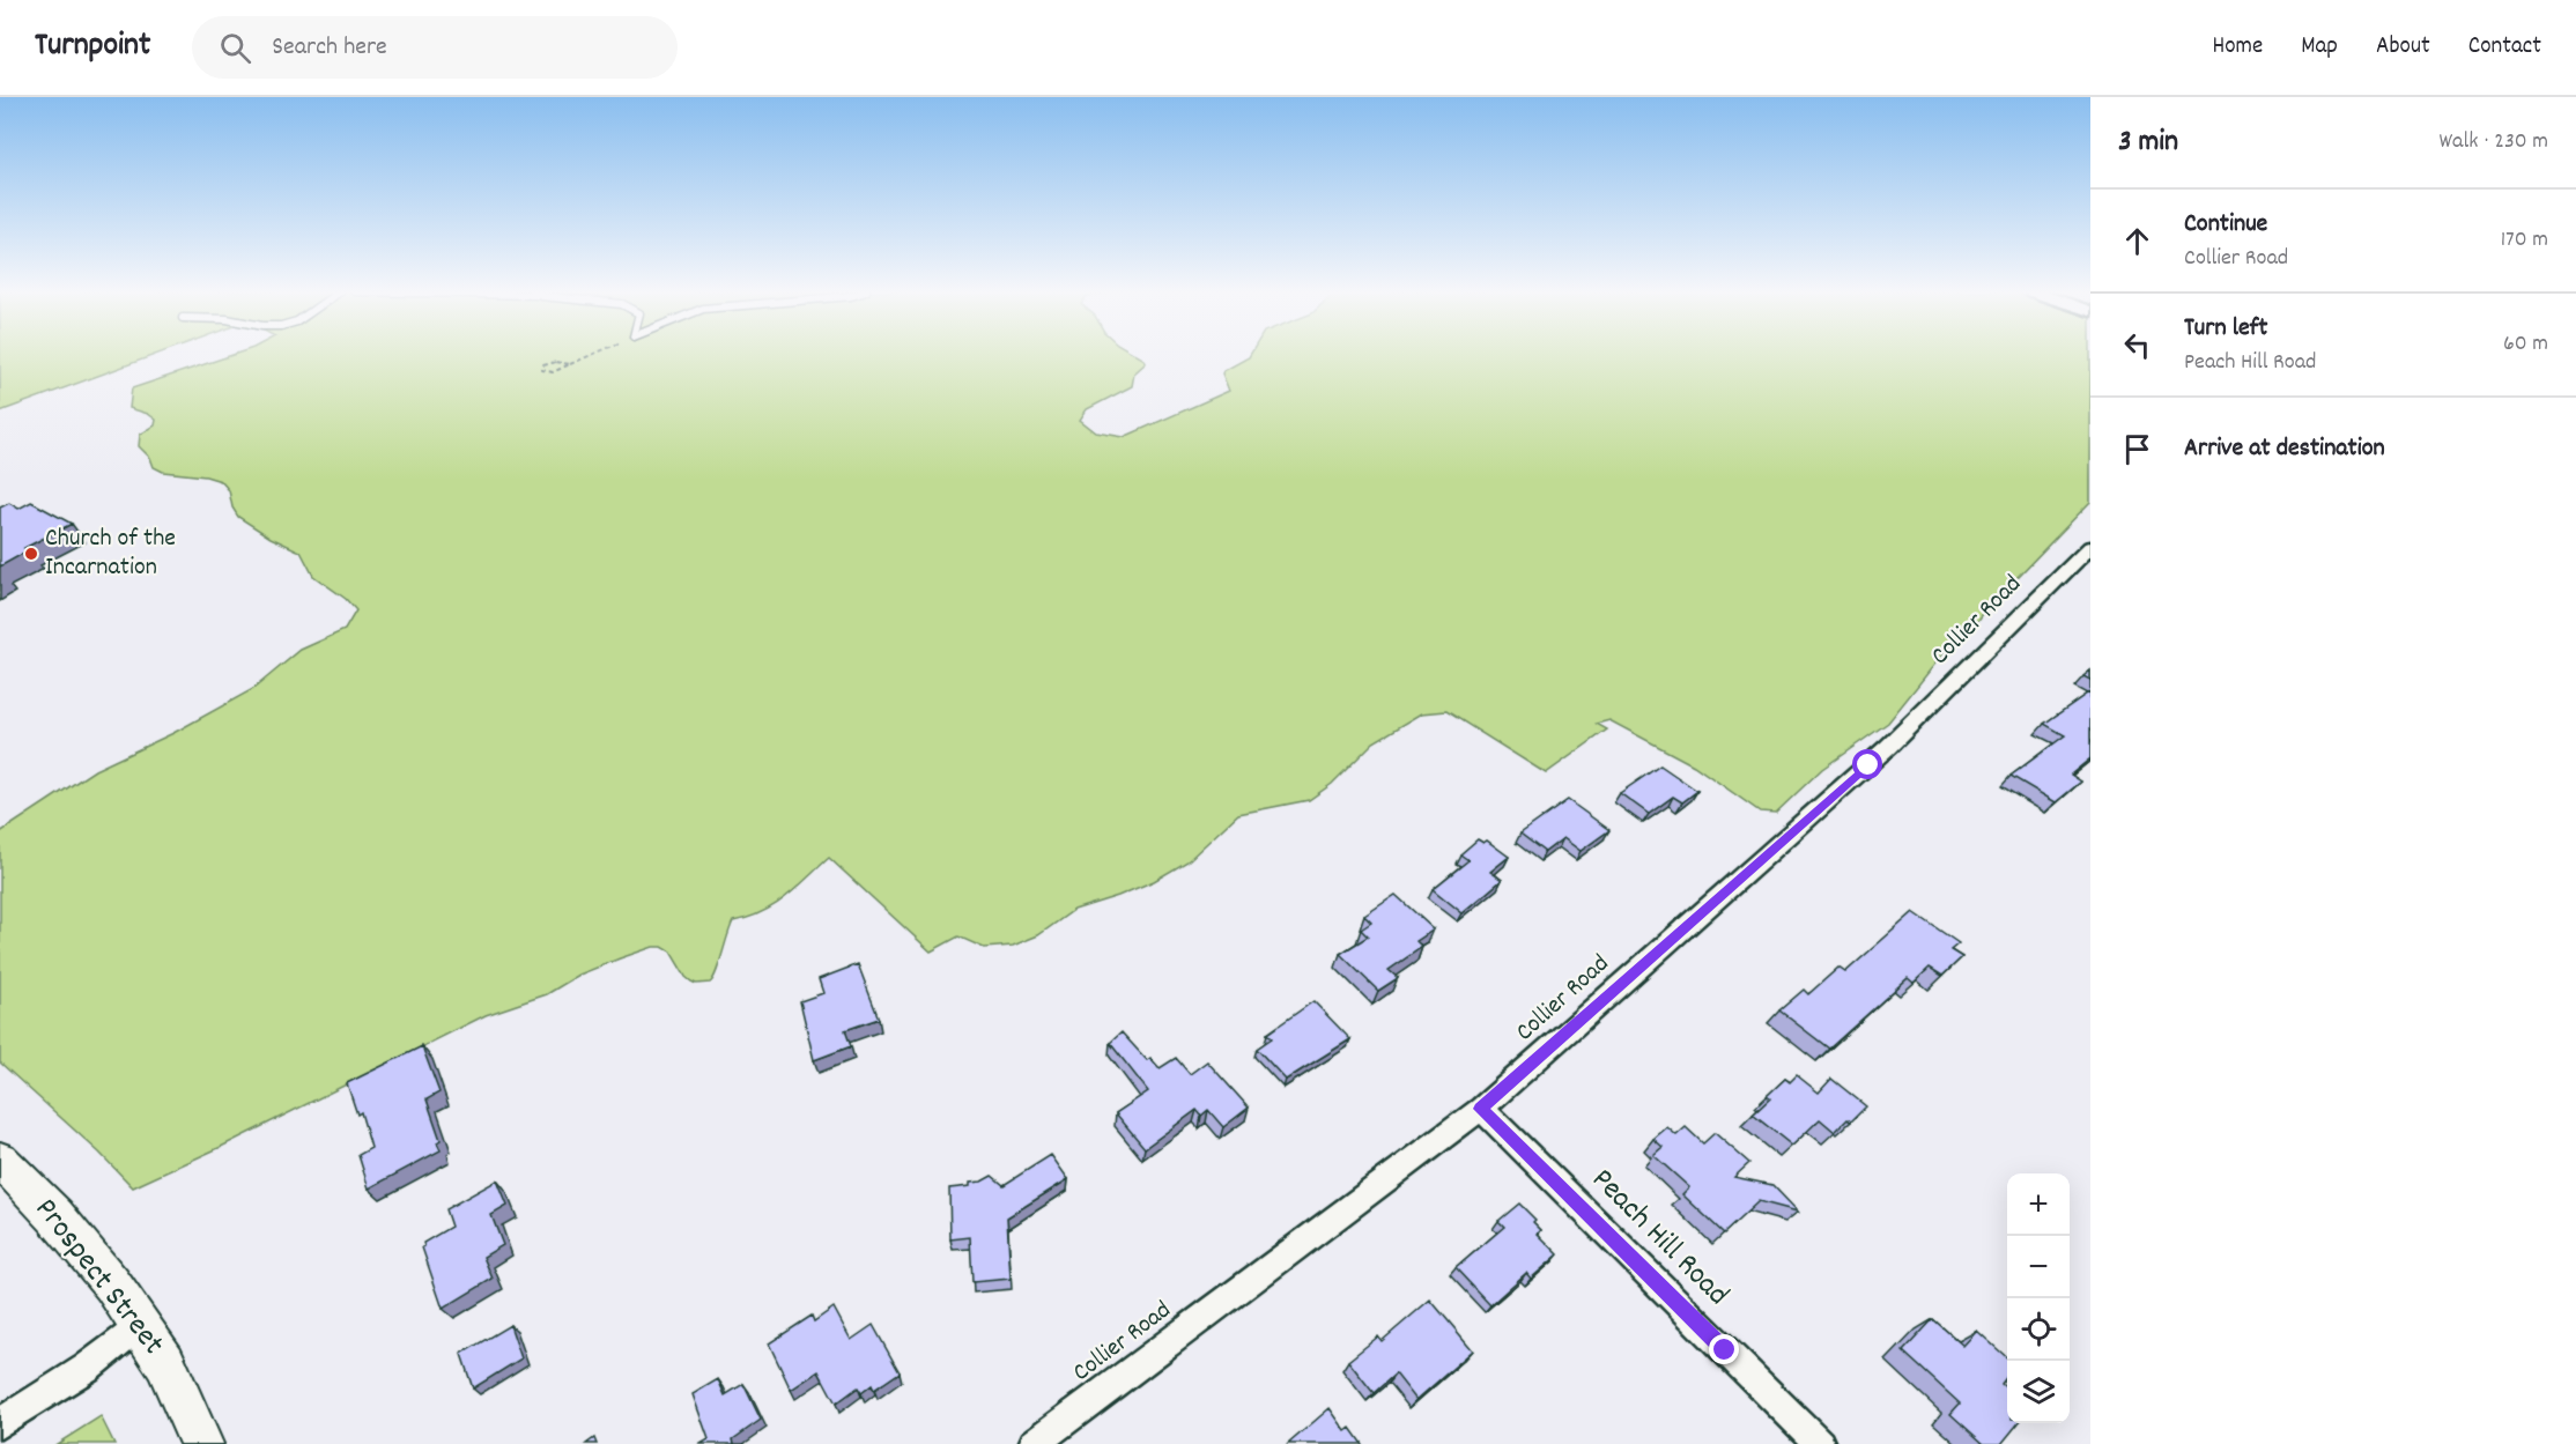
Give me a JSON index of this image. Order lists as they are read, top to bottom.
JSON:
{
  "streets": {
    "main road": ["Prospect Street"],
    "street": ["Collier Road", "Peach Hill Road"]
  },
  "crossings": [
    ["Collier Road", "Peach Hill Road"]
  ],
  "places": ["Church of the Incarnation"],
  "page": {
    "header": "Turnpoint",
    "search": "Search here",
    "nav": [
      "Home",
      "Map",
      "About",
      "Contact"
    ],
    "heading": ["3 min", "Walk · 230 m"],
    "list": [
      ["Continue", "Collier Road", "170 m"],
      ["Turn left", "Peach Hill Road", "60 m"],
      "Arrive at destination"
    ],
    "map_buttons": ["+", "−"]
  }
}
